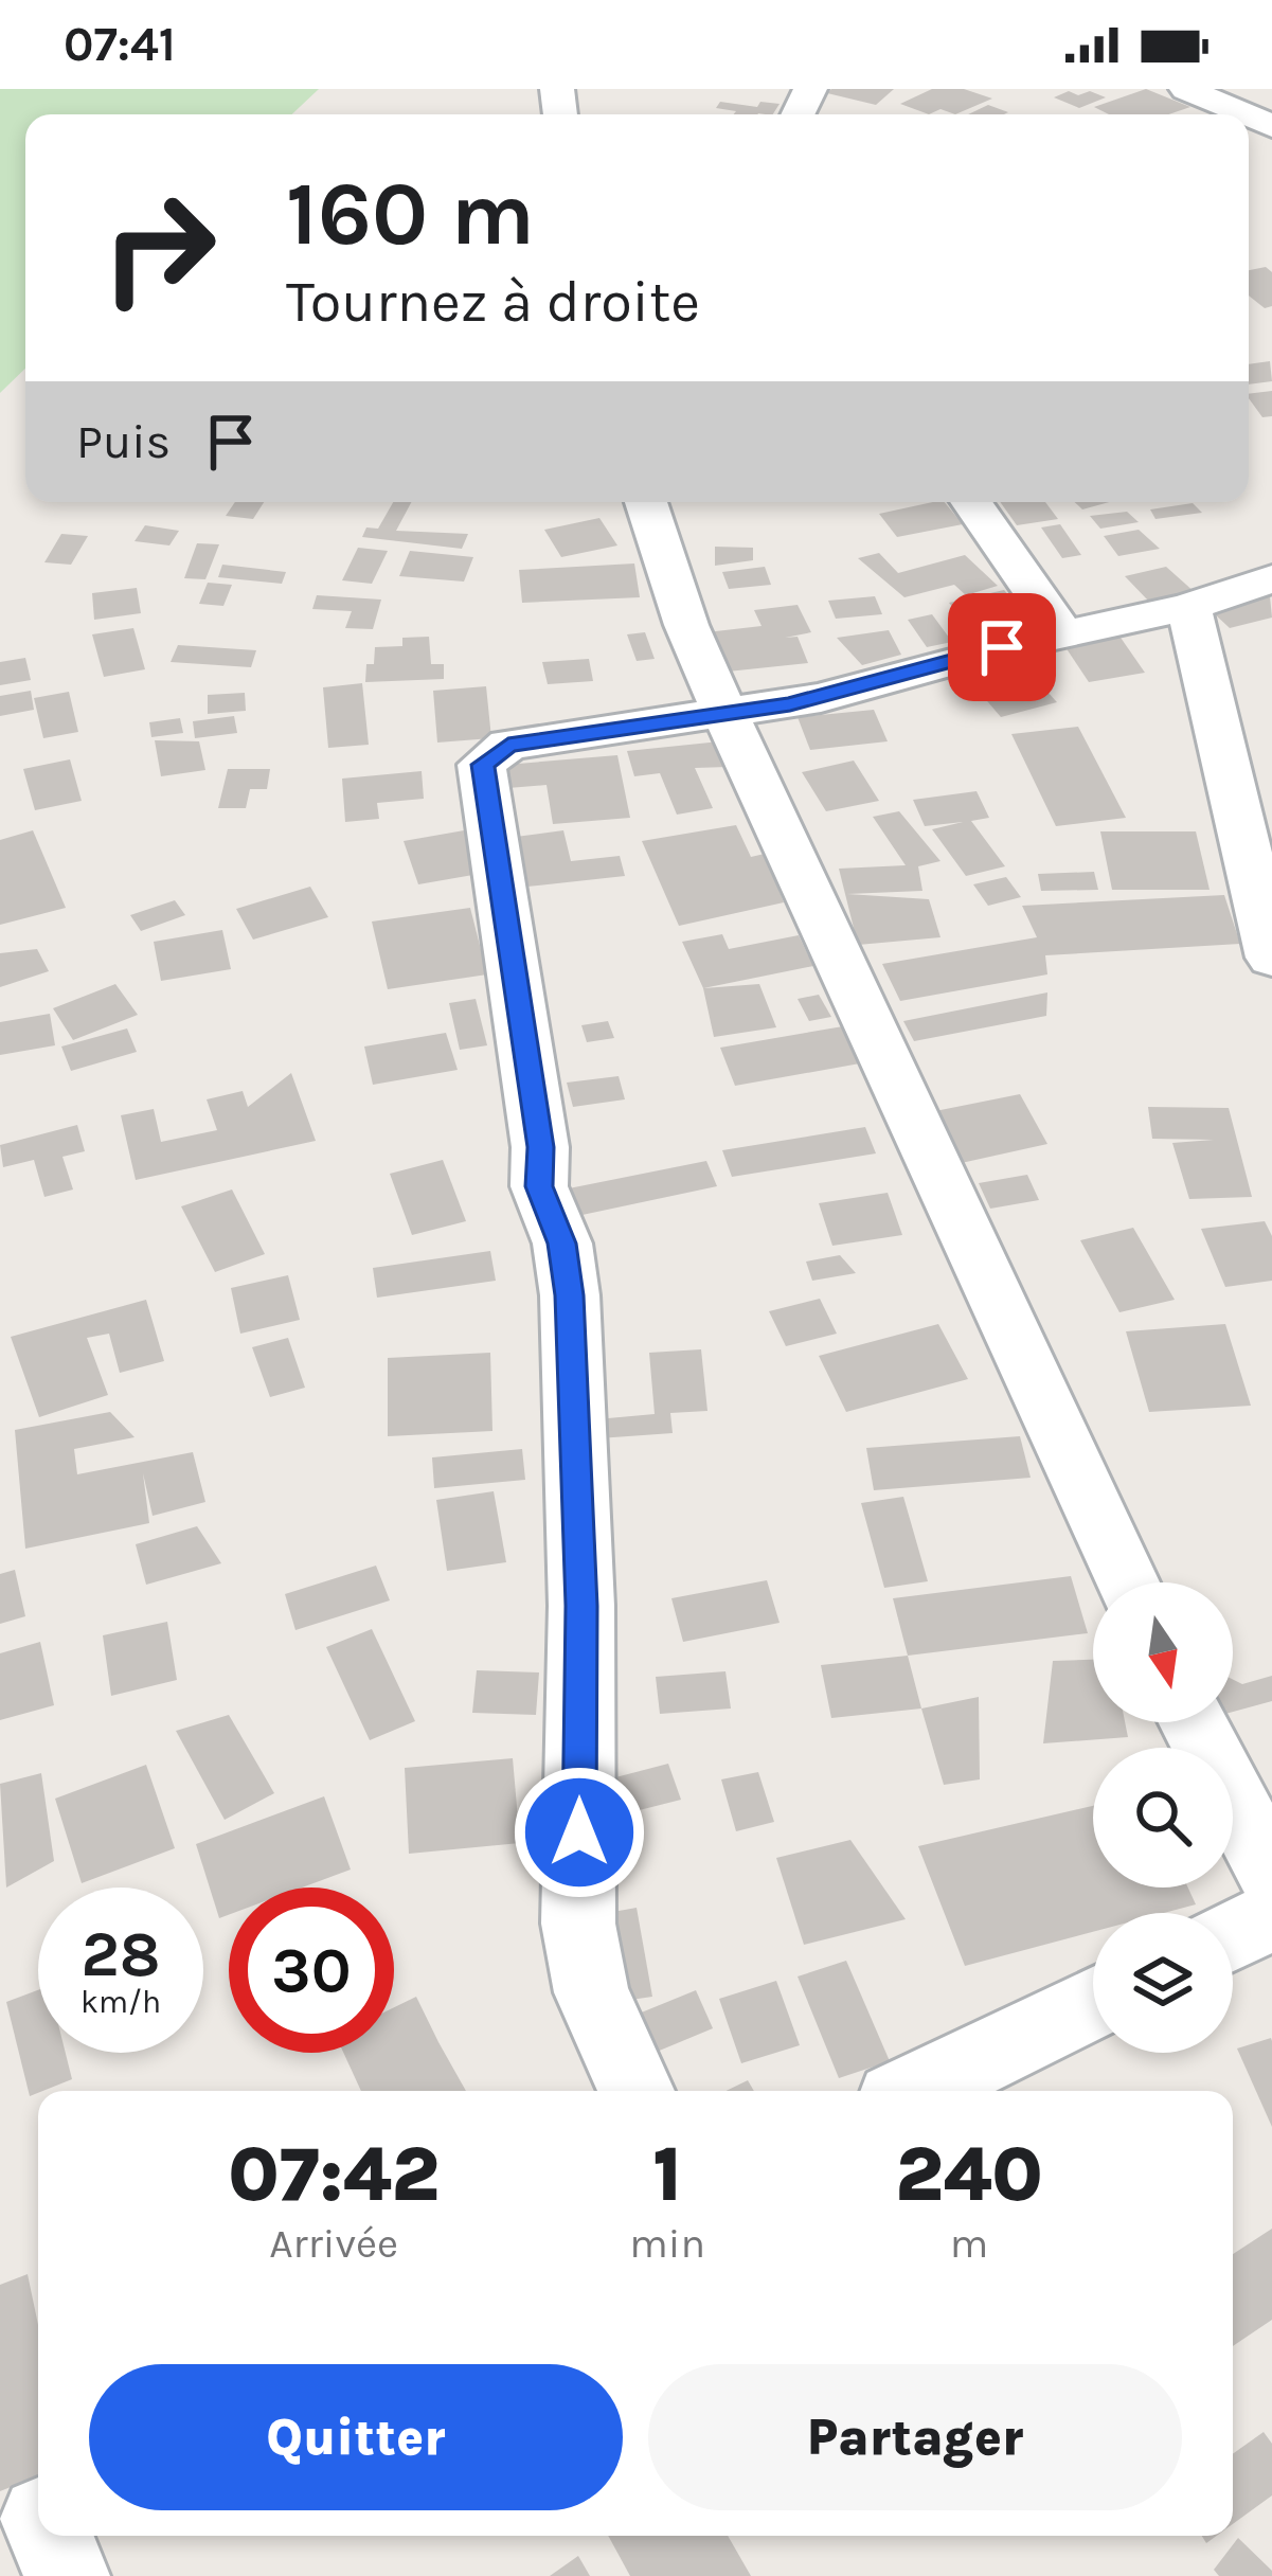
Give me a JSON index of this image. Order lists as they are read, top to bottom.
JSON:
{
  "north": "bottom",
  "page": {
    "status": "07:41",
    "turn": ["160 m", "Tournez à droite"],
    "then": "Puis",
    "speed": "28 km/h",
    "limit": "30",
    "eta": [
      "07:42",
      "Arrivée",
      "1",
      "min",
      "240",
      "m"
    ],
    "buttons": ["Quitter", "Partager"]
  }
}
